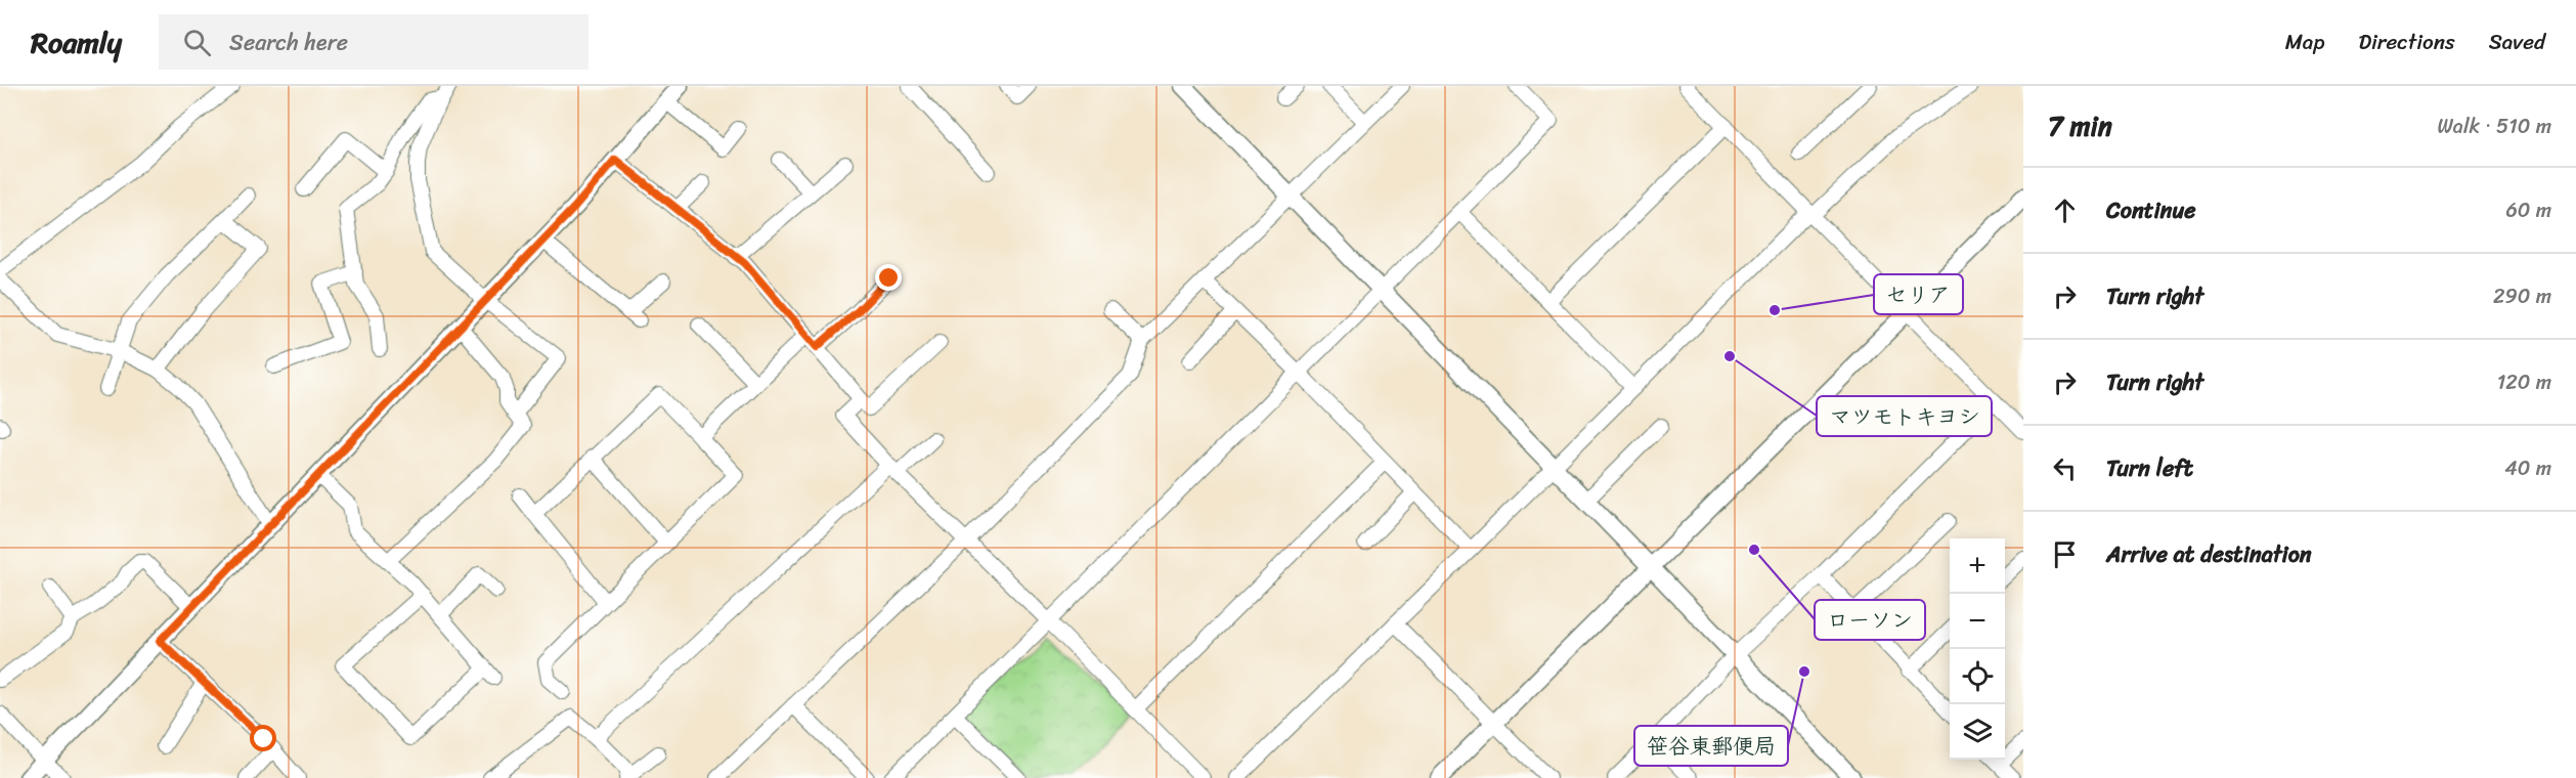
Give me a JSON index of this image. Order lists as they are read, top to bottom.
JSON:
{
  "places": [
    "セリア",
    "マツモトキヨシ",
    "ローソン",
    "笹谷東郵便局"
  ],
  "page": {
    "header": "Roamly",
    "search": "Search here",
    "nav": ["Map", "Directions", "Saved"],
    "heading": ["7 min", "Walk · 510 m"],
    "list": [
      ["Continue", "60 m"],
      ["Turn right", "290 m"],
      ["Turn right", "120 m"],
      ["Turn left", "40 m"],
      "Arrive at destination"
    ],
    "map_buttons": ["+", "−"]
  }
}
